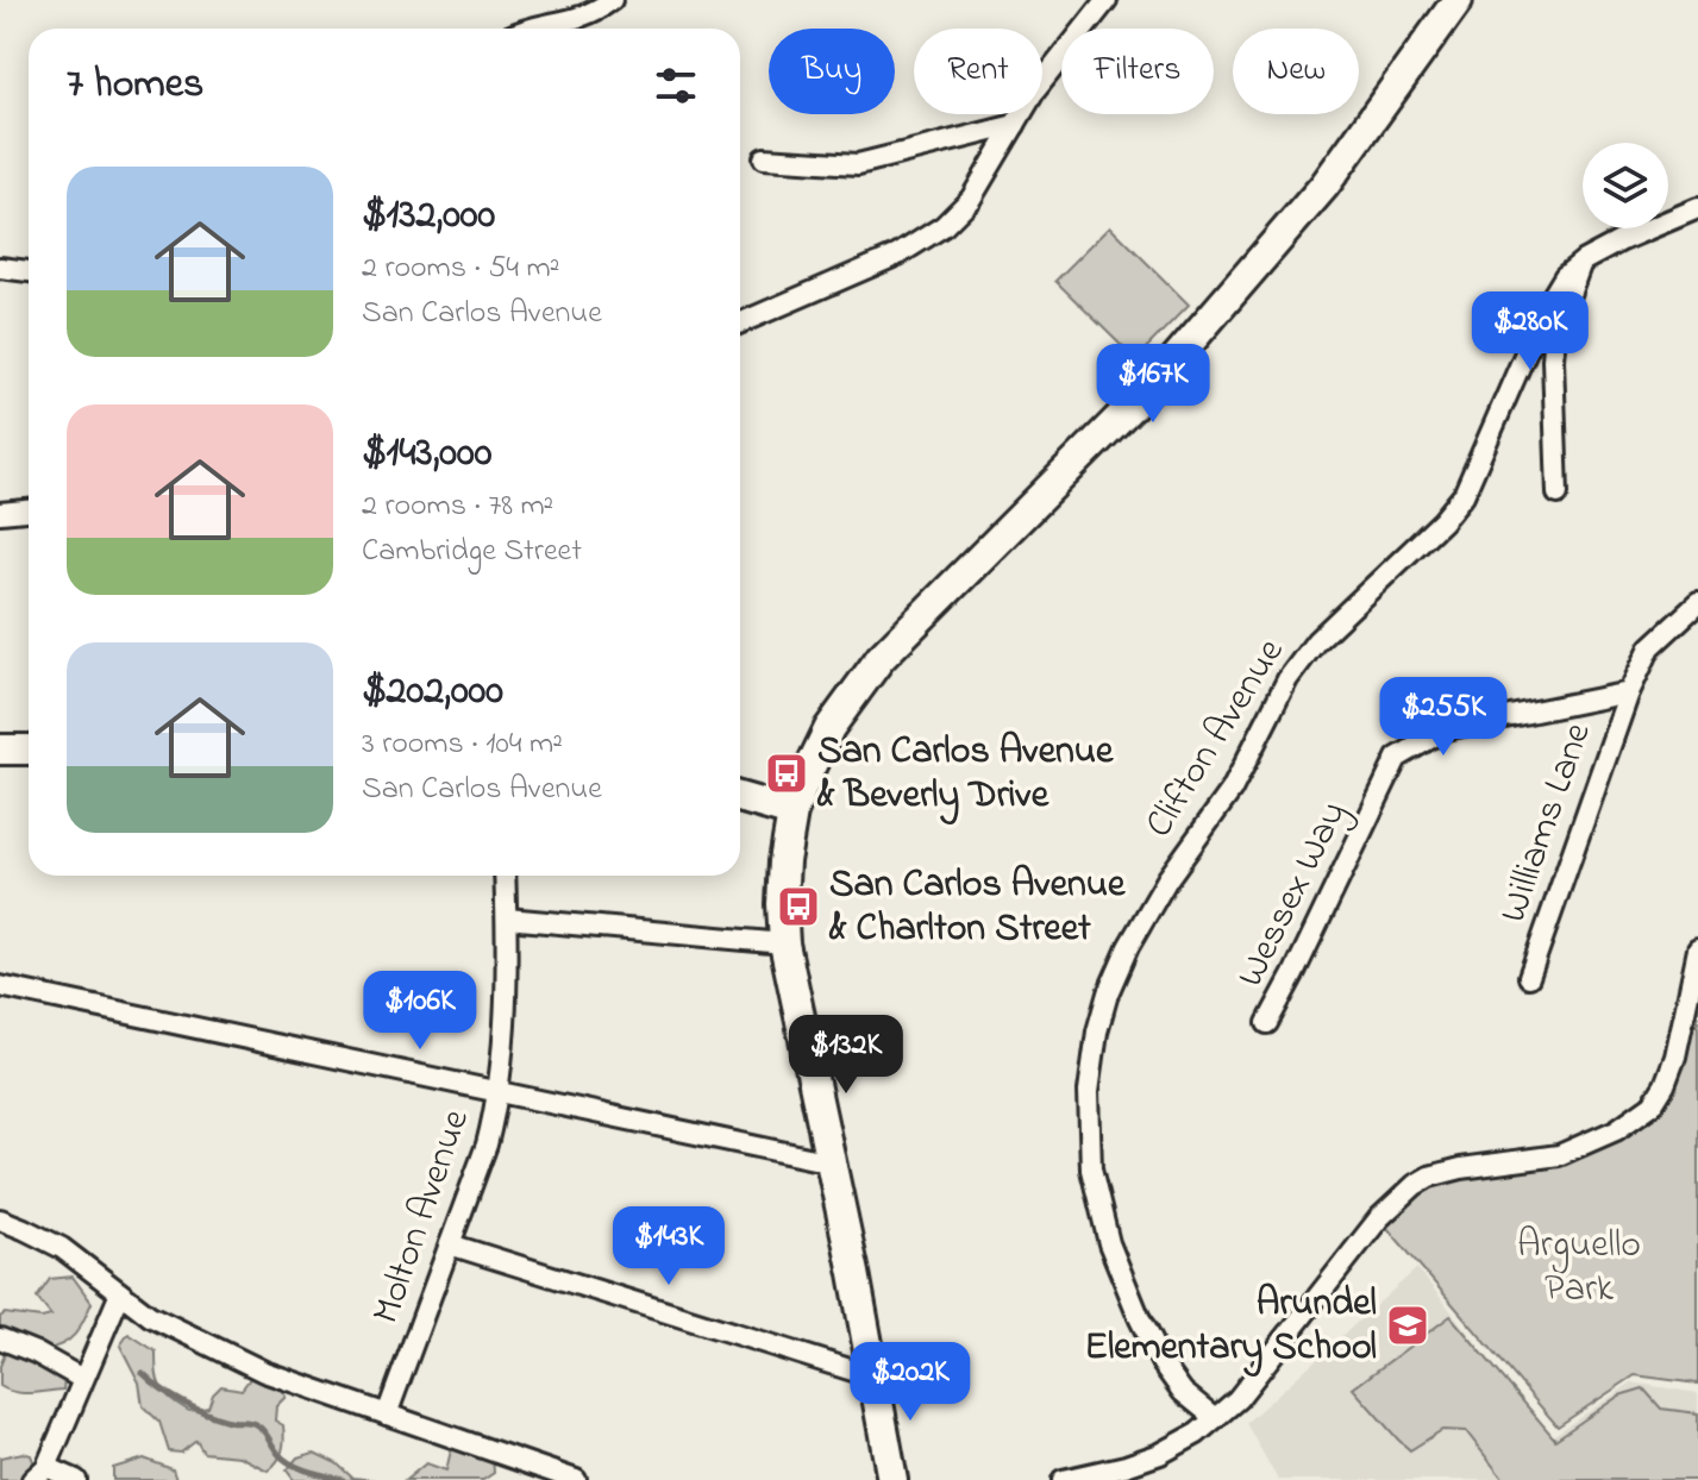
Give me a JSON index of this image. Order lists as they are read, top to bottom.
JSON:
{
  "streets": {
    "street": [
      "Clifton Avenue",
      "Williams Lane",
      "Wessex Way",
      "Molton Avenue"
    ]
  },
  "crossings": [
    ["Williams Lane", "Wessex Way"]
  ],
  "parks": ["Arguello Park"],
  "places": {
    "bus stop": ["San Carlos Avenue & Beverly Drive", "San Carlos Avenue & Charlton Street"],
    "school or university": ["Arundel Elementary School"]
  },
  "page": {
    "chip": [
      "Buy",
      "Rent",
      "Filters",
      "New"
    ],
    "heading": "7 homes",
    "list": [
      {
        "name": "$132,000",
        "note": "2 rooms · 54 m² · San Carlos Avenue"
      },
      {
        "name": "$143,000",
        "note": "2 rooms · 78 m² · Cambridge Street"
      },
      {
        "name": "$202,000",
        "note": "3 rooms · 104 m² · San Carlos Avenue"
      }
    ],
    "price": [
      "$280K",
      "$167K",
      "$255K",
      "$106K",
      "$132K",
      "$143K",
      "$202K"
    ]
  }
}
